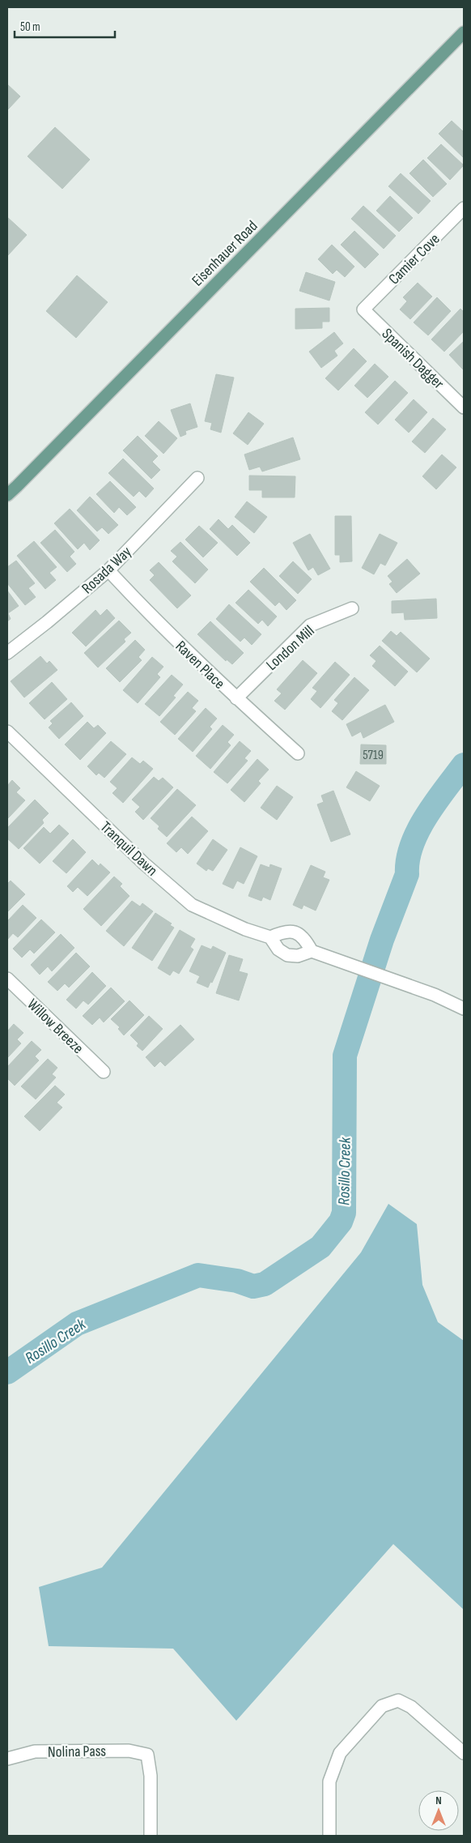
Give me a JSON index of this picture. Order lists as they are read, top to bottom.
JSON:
{
  "streets": {
    "main road": ["Eisenhauer Road"],
    "street": [
      "Camier Cove",
      "Spanish Dagger",
      "Rosada Way",
      "London Mill",
      "Raven Place",
      "Tranquil Dawn",
      "Willow Breeze",
      "Nolina Pass"
    ]
  },
  "crossings": [
    ["Camier Cove", "Spanish Dagger"],
    ["Rosada Way", "Raven Place"],
    ["London Mill", "Raven Place"]
  ],
  "water": ["Rosillo Creek"],
  "house_numbers": ["5719"],
  "scale_bar": "50 m",
  "north": "top"
}
